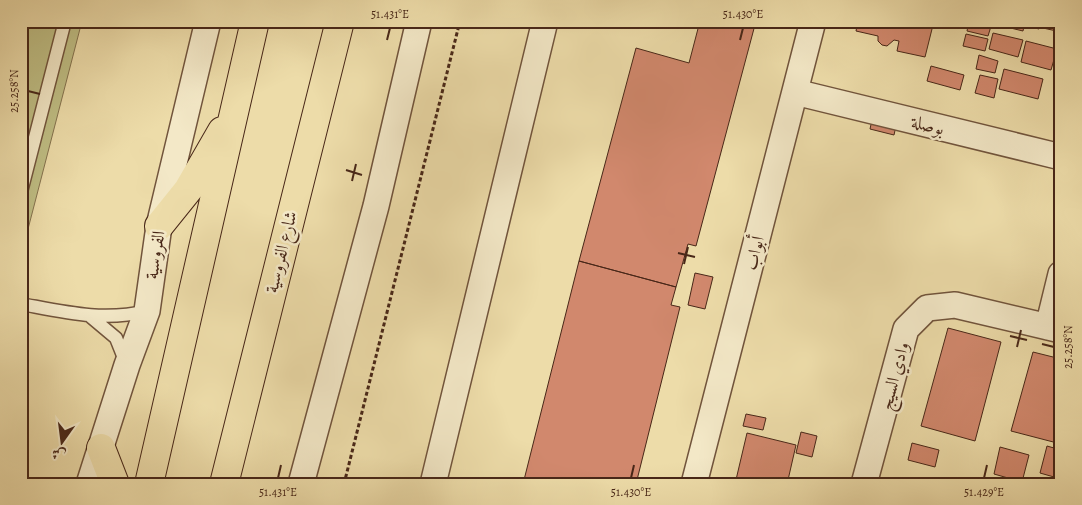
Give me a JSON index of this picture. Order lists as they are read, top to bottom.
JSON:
{
  "streets": {
    "highway": ["شارع الفروسية"],
    "street": [
      "بوصلة",
      "أبواب",
      "الفروسية",
      "وادي السيج"
    ]
  },
  "crossings": [
    ["بوصلة", "أبواب"]
  ],
  "north": "bottom",
  "coordinates": [
    "51.431°E",
    "51.430°E",
    "25.258°N",
    "51.429°E"
  ]
}
